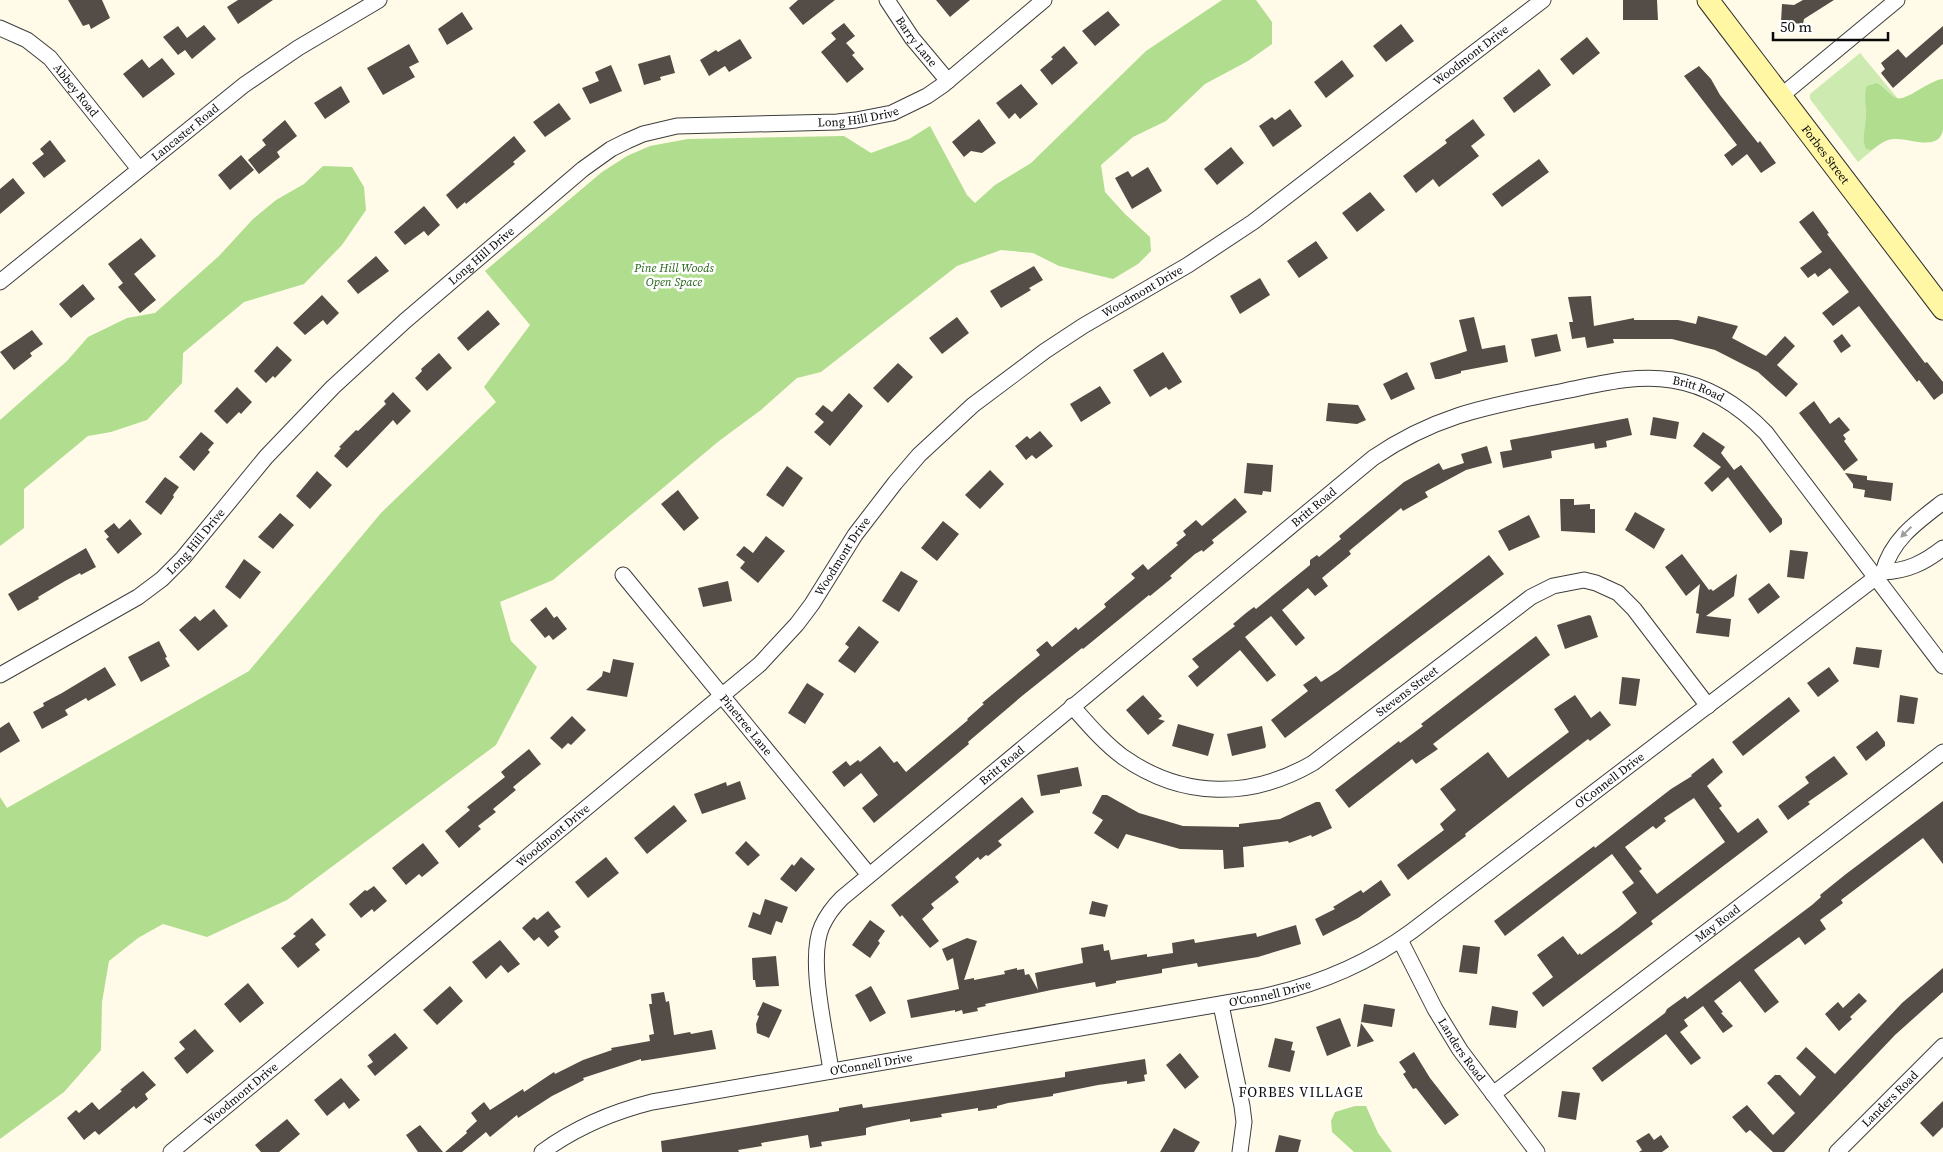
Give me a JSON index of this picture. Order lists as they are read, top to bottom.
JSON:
{
  "streets": {
    "main road": ["Forbes Street"],
    "street": [
      "Barry Lane",
      "Woodmont Drive",
      "Abbey Road",
      "Long Hill Drive",
      "Lancaster Road",
      "Britt Road",
      "Stevens Street",
      "Pinetree Lane",
      "O'Connell Drive",
      "May Road",
      "Landers Road"
    ]
  },
  "crossings": [
    ["Barry Lane", "Long Hill Drive"],
    ["Woodmont Drive", "Pinetree Lane"],
    ["Abbey Road", "Lancaster Road"],
    ["Britt Road", "Stevens Street"],
    ["Britt Road", "Pinetree Lane"],
    ["Britt Road", "O'Connell Drive"],
    ["Stevens Street", "O'Connell Drive"],
    ["O'Connell Drive", "Landers Road"],
    ["May Road", "Landers Road"]
  ],
  "districts": ["FORBES VILLAGE"],
  "parks": ["Pine Hill Woods Open Space"],
  "scale_bar": "50 m"
}
